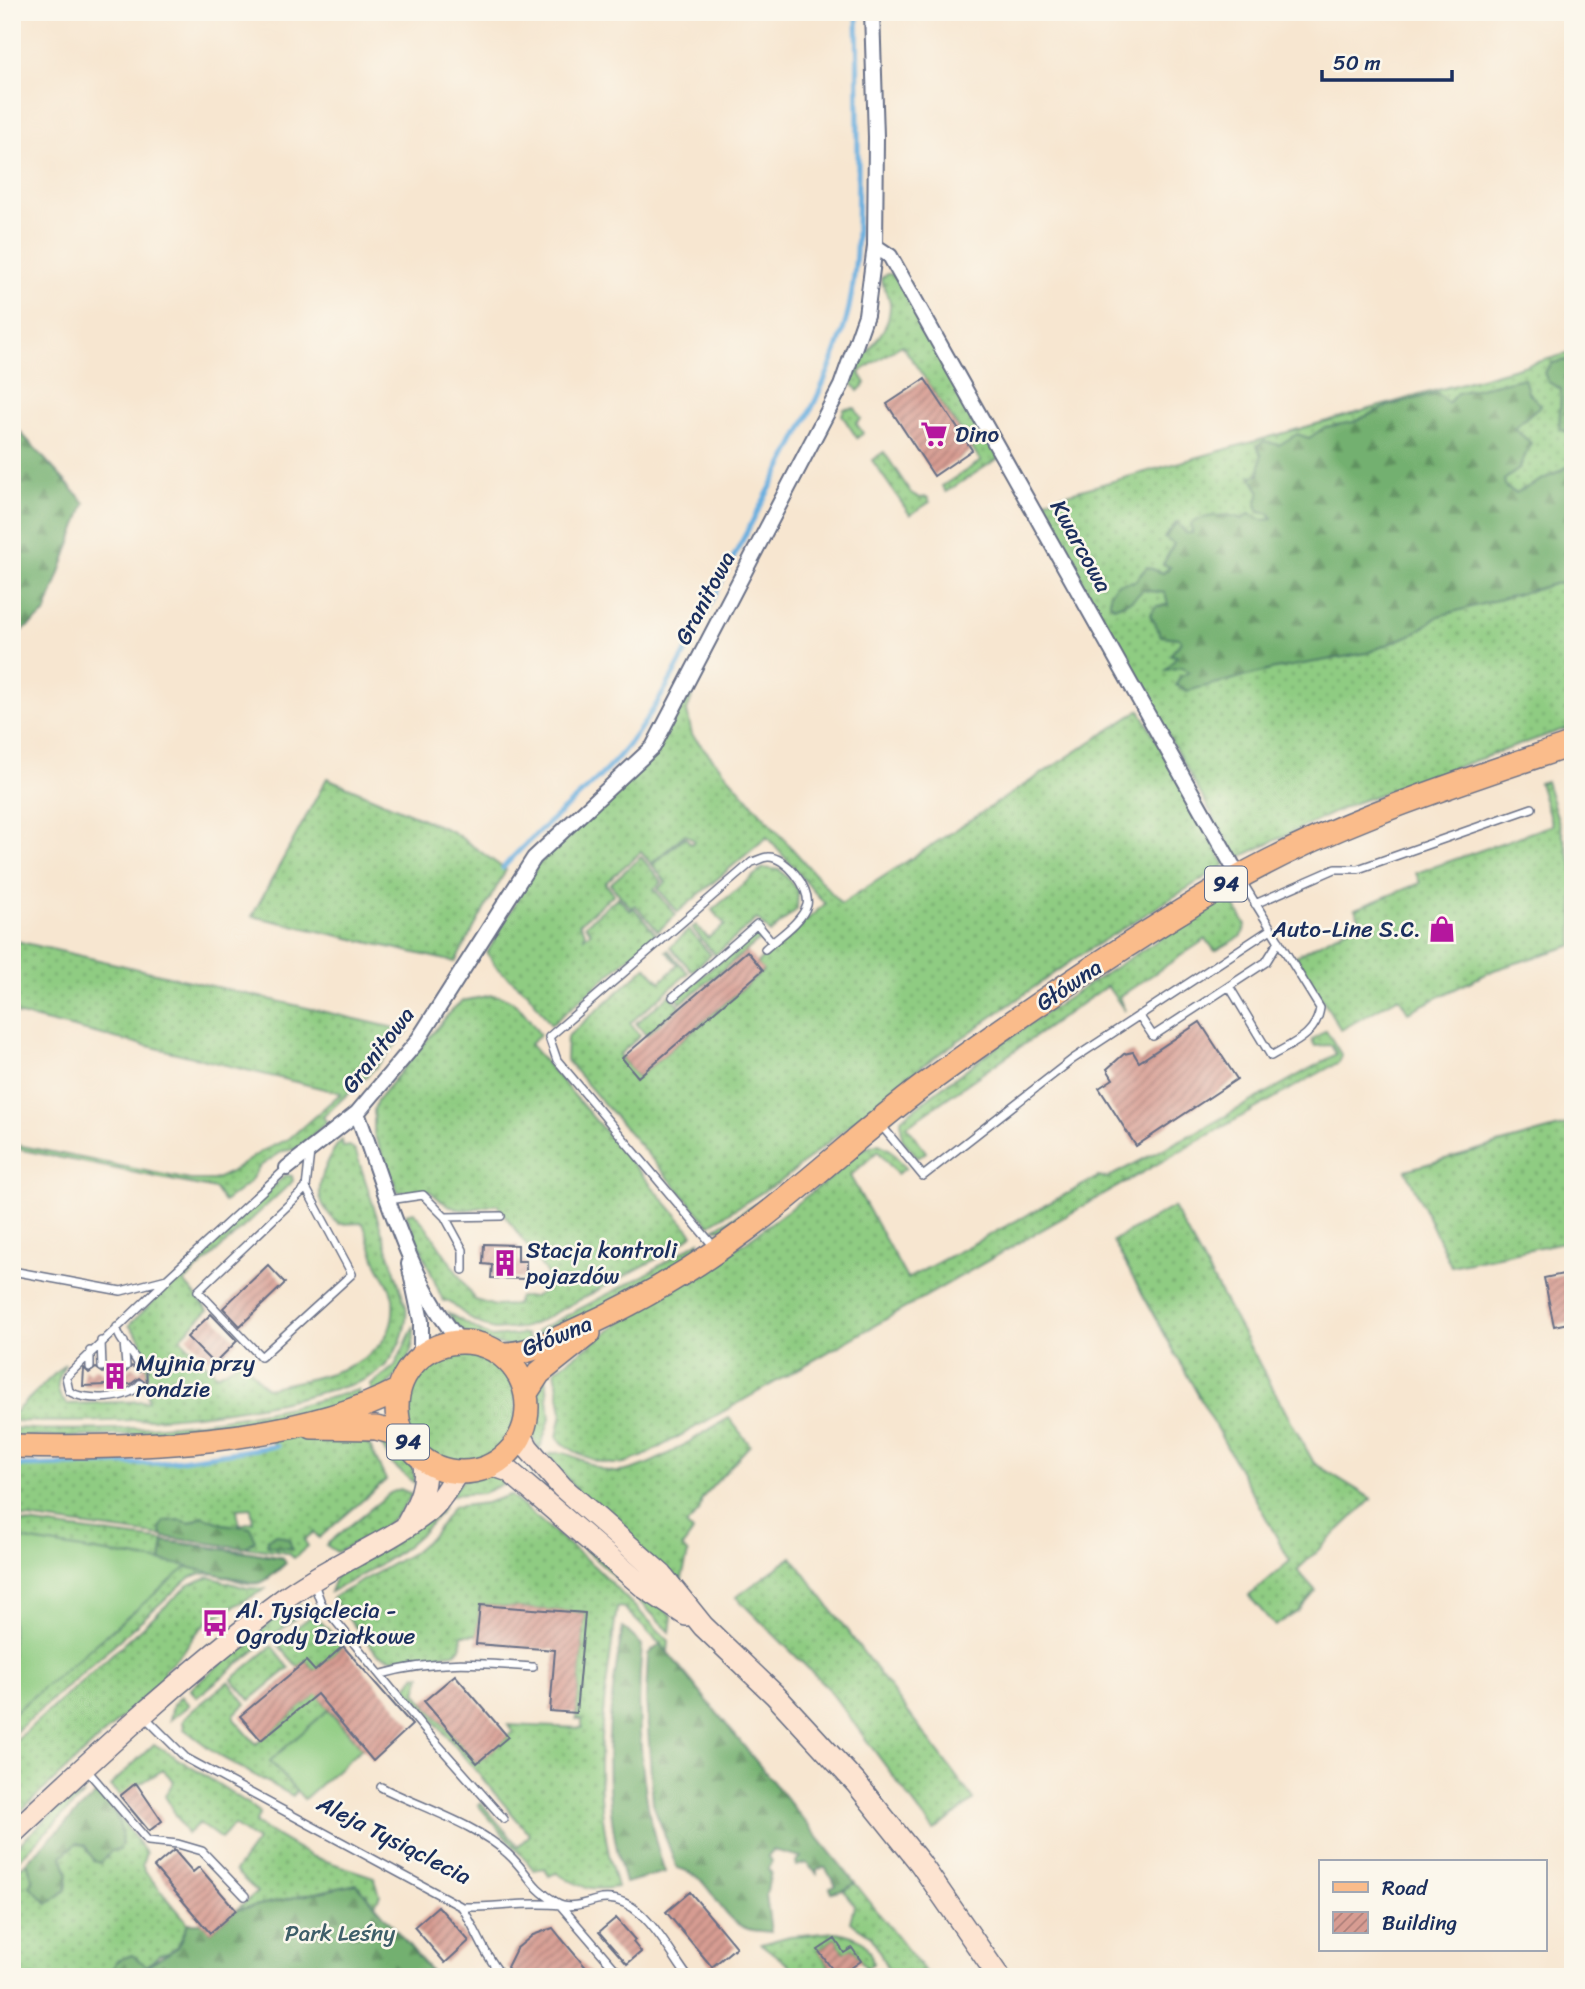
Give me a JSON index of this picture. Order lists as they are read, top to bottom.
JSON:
{
  "streets": {
    "main road": ["94", "Główna"],
    "street": ["Kwarcowa", "Granitowa"],
    "lane": ["Aleja Tysiąclecia"]
  },
  "crossings": [
    ["Kwarcowa", "Granitowa"],
    ["Kwarcowa", "Główna"],
    ["Granitowa", "94"],
    ["Granitowa", "Główna"],
    ["94", "Główna"]
  ],
  "parks": ["Park Leśny"],
  "places": {
    "supermarket": ["Dino"],
    "shop": ["Auto-Line S.C."],
    "building": ["Stacja kontroli pojazdów", "Myjnia przy rondzie"],
    "bus stop": ["Al. Tysiąclecia - Ogrody Działkowe"]
  },
  "legend": ["Road", "Building"],
  "scale_bar": "50 m"
}
